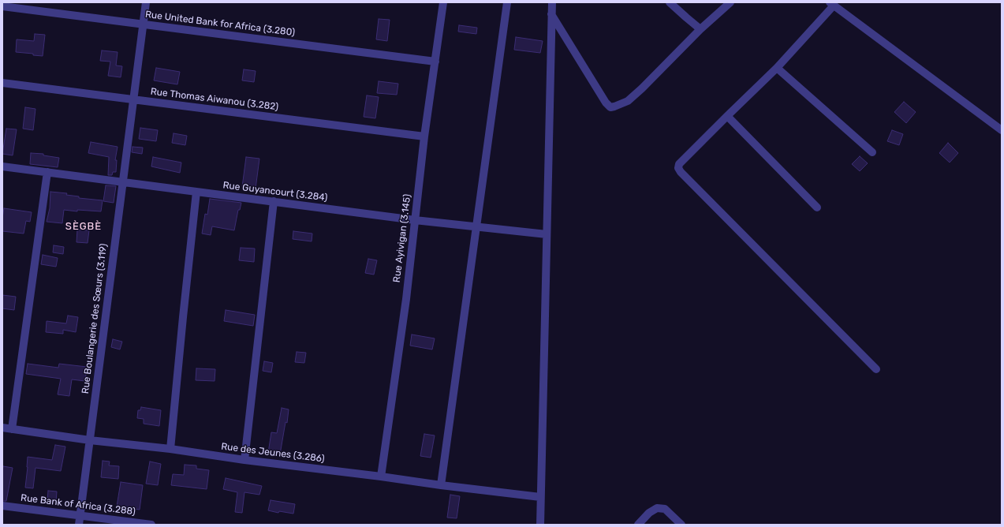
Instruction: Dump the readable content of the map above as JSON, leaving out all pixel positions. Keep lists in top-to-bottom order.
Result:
{
  "streets": {
    "street": [
      "Rue United Bank for Africa (3.280)",
      "Rue Thomas Aiwanou (3.282)",
      "Rue Guyancourt (3.284)",
      "Rue Ayivigan (3.145)",
      "Rue Boulangerie des Sœurs (3.119)",
      "Rue des Jeunes (3.286)",
      "Rue Bank of Africa (3.288)"
    ]
  },
  "crossings": [
    ["Rue United Bank for Africa (3.280)", "Rue Ayivigan (3.145)"],
    ["Rue United Bank for Africa (3.280)", "Rue Boulangerie des Sœurs (3.119)"],
    ["Rue Thomas Aiwanou (3.282)", "Rue Ayivigan (3.145)"],
    ["Rue Thomas Aiwanou (3.282)", "Rue Boulangerie des Sœurs (3.119)"],
    ["Rue Guyancourt (3.284)", "Rue Ayivigan (3.145)"],
    ["Rue Guyancourt (3.284)", "Rue Boulangerie des Sœurs (3.119)"],
    ["Rue Ayivigan (3.145)", "Rue des Jeunes (3.286)"],
    ["Rue Boulangerie des Sœurs (3.119)", "Rue des Jeunes (3.286)"],
    ["Rue Boulangerie des Sœurs (3.119)", "Rue Bank of Africa (3.288)"]
  ],
  "districts": ["SÈGBÈ"]
}
